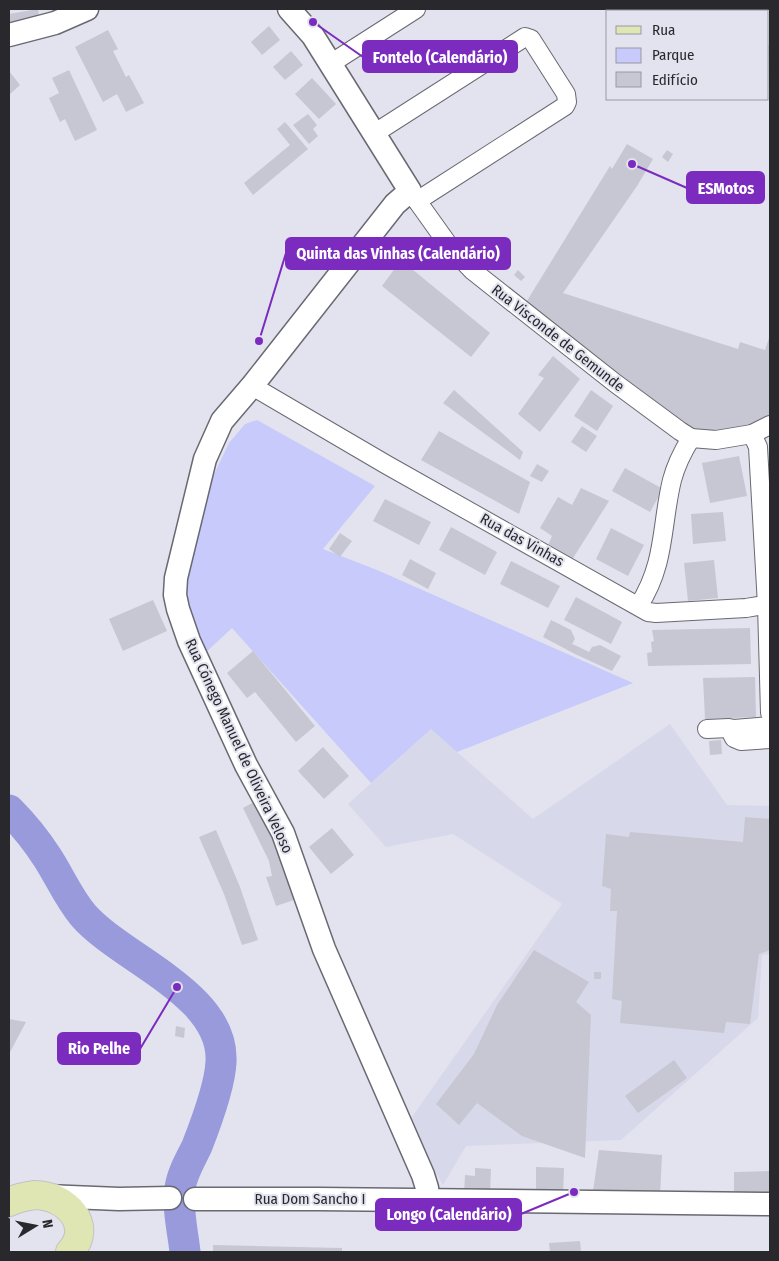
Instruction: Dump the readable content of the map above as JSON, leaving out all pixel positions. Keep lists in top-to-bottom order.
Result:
{
  "streets": {
    "street": [
      "Rua Visconde de Gemunde",
      "Rua das Vinhas",
      "Rua Cónego Manuel de Oliveira Veloso",
      "Rua Dom Sancho I"
    ]
  },
  "crossings": [
    ["Rua Visconde de Gemunde", "Rua Cónego Manuel de Oliveira Veloso"],
    ["Rua das Vinhas", "Rua Cónego Manuel de Oliveira Veloso"],
    ["Rua Cónego Manuel de Oliveira Veloso", "Rua Dom Sancho I"]
  ],
  "places": [
    "Fontelo (Calendário)",
    "ESMotos",
    "Quinta das Vinhas (Calendário)",
    "Rio Pelhe",
    "Longo (Calendário)"
  ],
  "legend": ["Rua", "Parque", "Edifício"],
  "north": "right"
}
